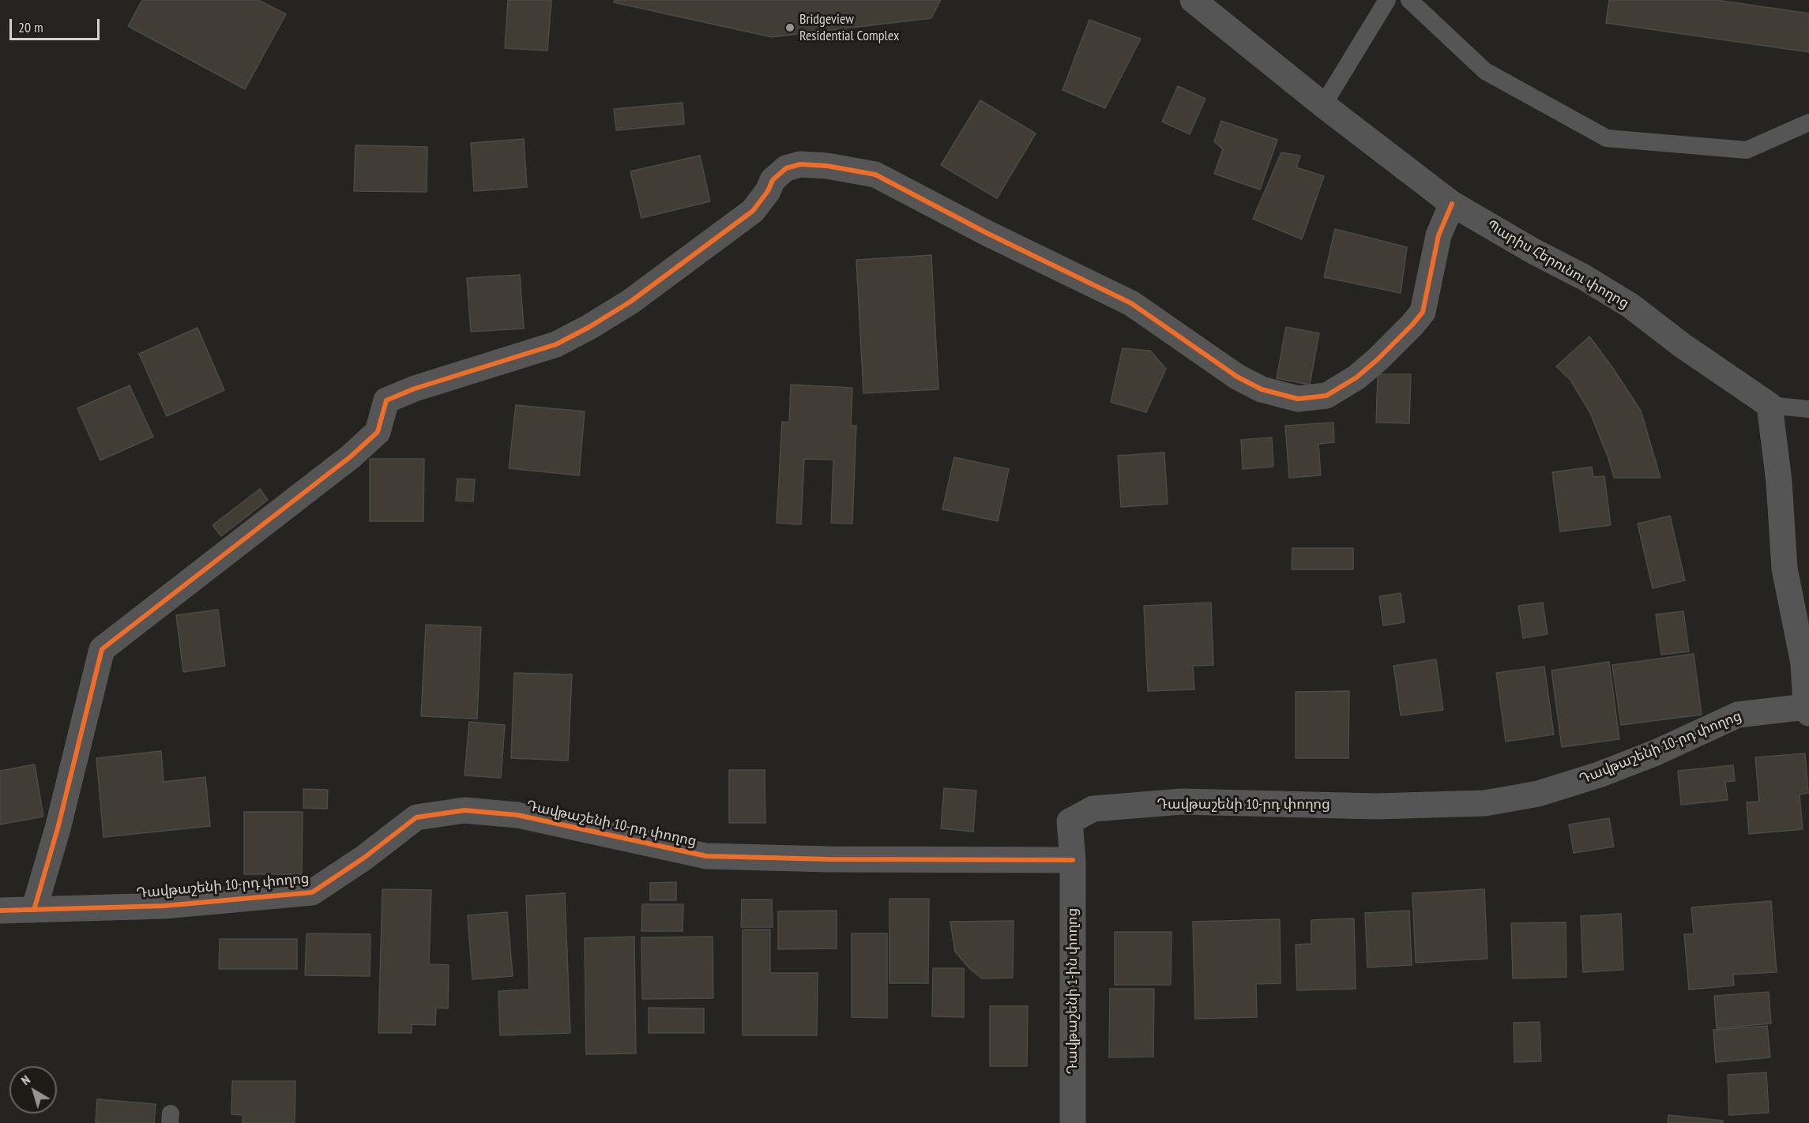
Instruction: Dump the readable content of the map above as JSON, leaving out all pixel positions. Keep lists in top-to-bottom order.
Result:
{
  "streets": {
    "street": ["Պարիս Հերունու փողոց", "Դավթաշենի 10-րդ փողոց", "Դավթաշենի 1-ին փողոց"]
  },
  "crossings": [
    ["Դավթաշենի 10-րդ փողոց", "Դավթաշենի 1-ին փողոց"]
  ],
  "places": ["Bridgeview Residential Complex"],
  "scale_bar": "20 m",
  "north": "top left"
}
